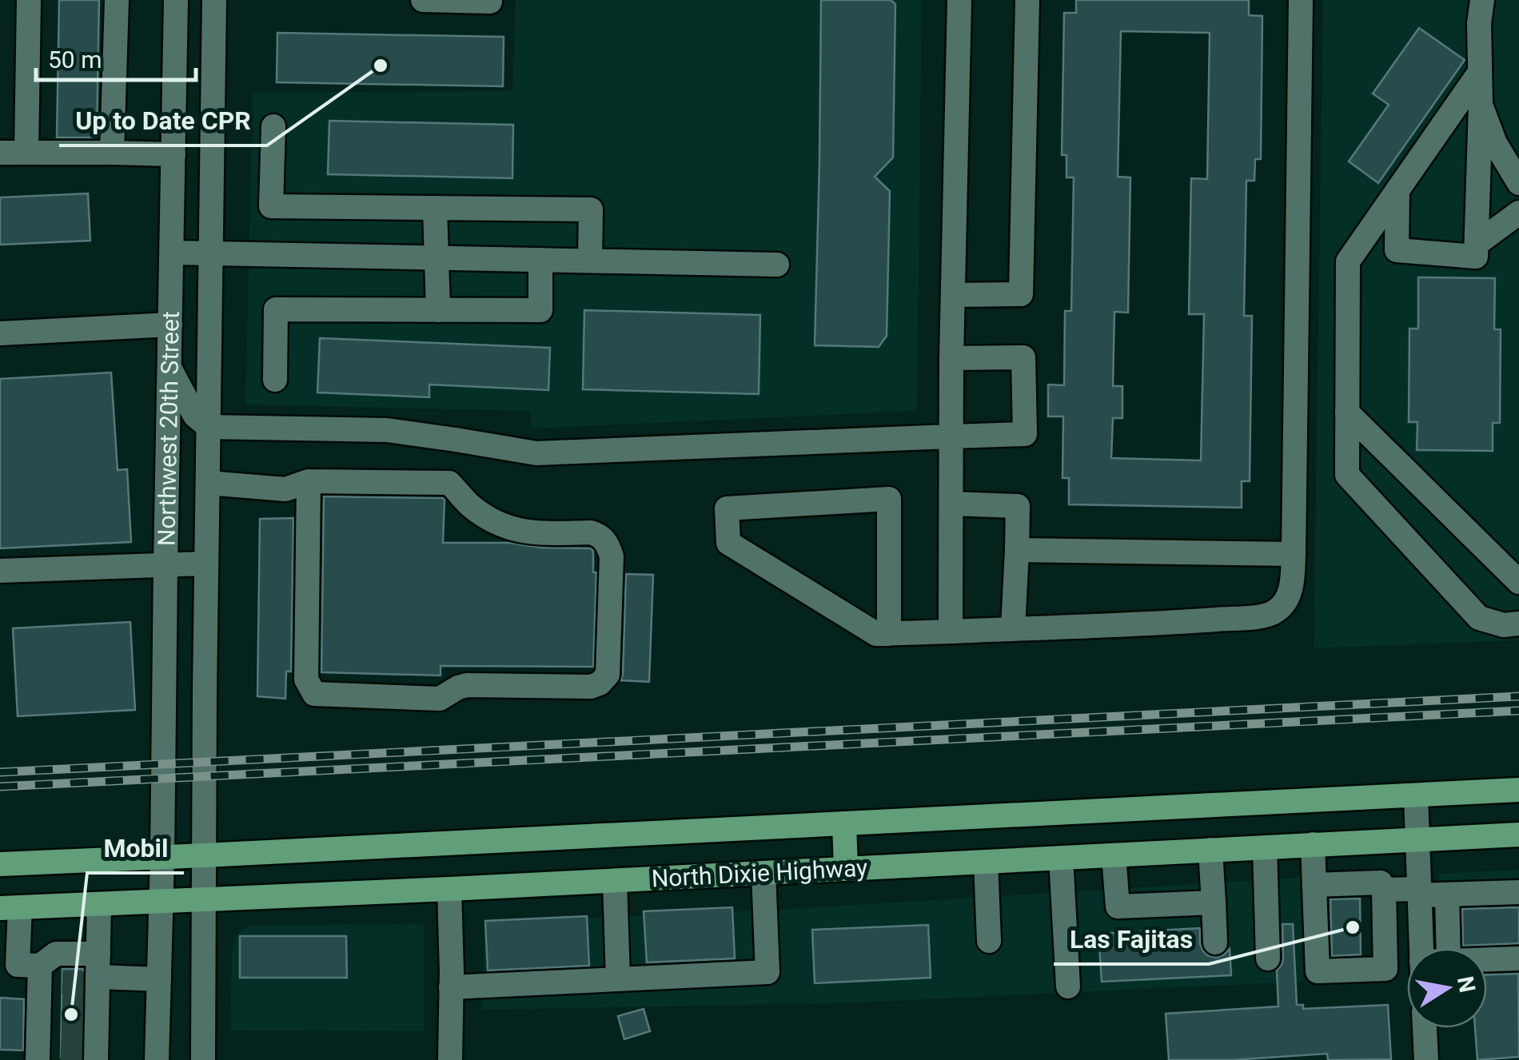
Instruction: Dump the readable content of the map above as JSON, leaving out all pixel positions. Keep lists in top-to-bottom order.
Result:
{
  "streets": {
    "main road": ["North Dixie Highway"],
    "street": ["Northwest 20th Street"]
  },
  "crossings": [
    ["Northwest 20th Street", "North Dixie Highway"]
  ],
  "places": ["Up to Date CPR", "Las Fajitas", "Mobil"],
  "scale_bar": "50 m",
  "north": "right"
}
